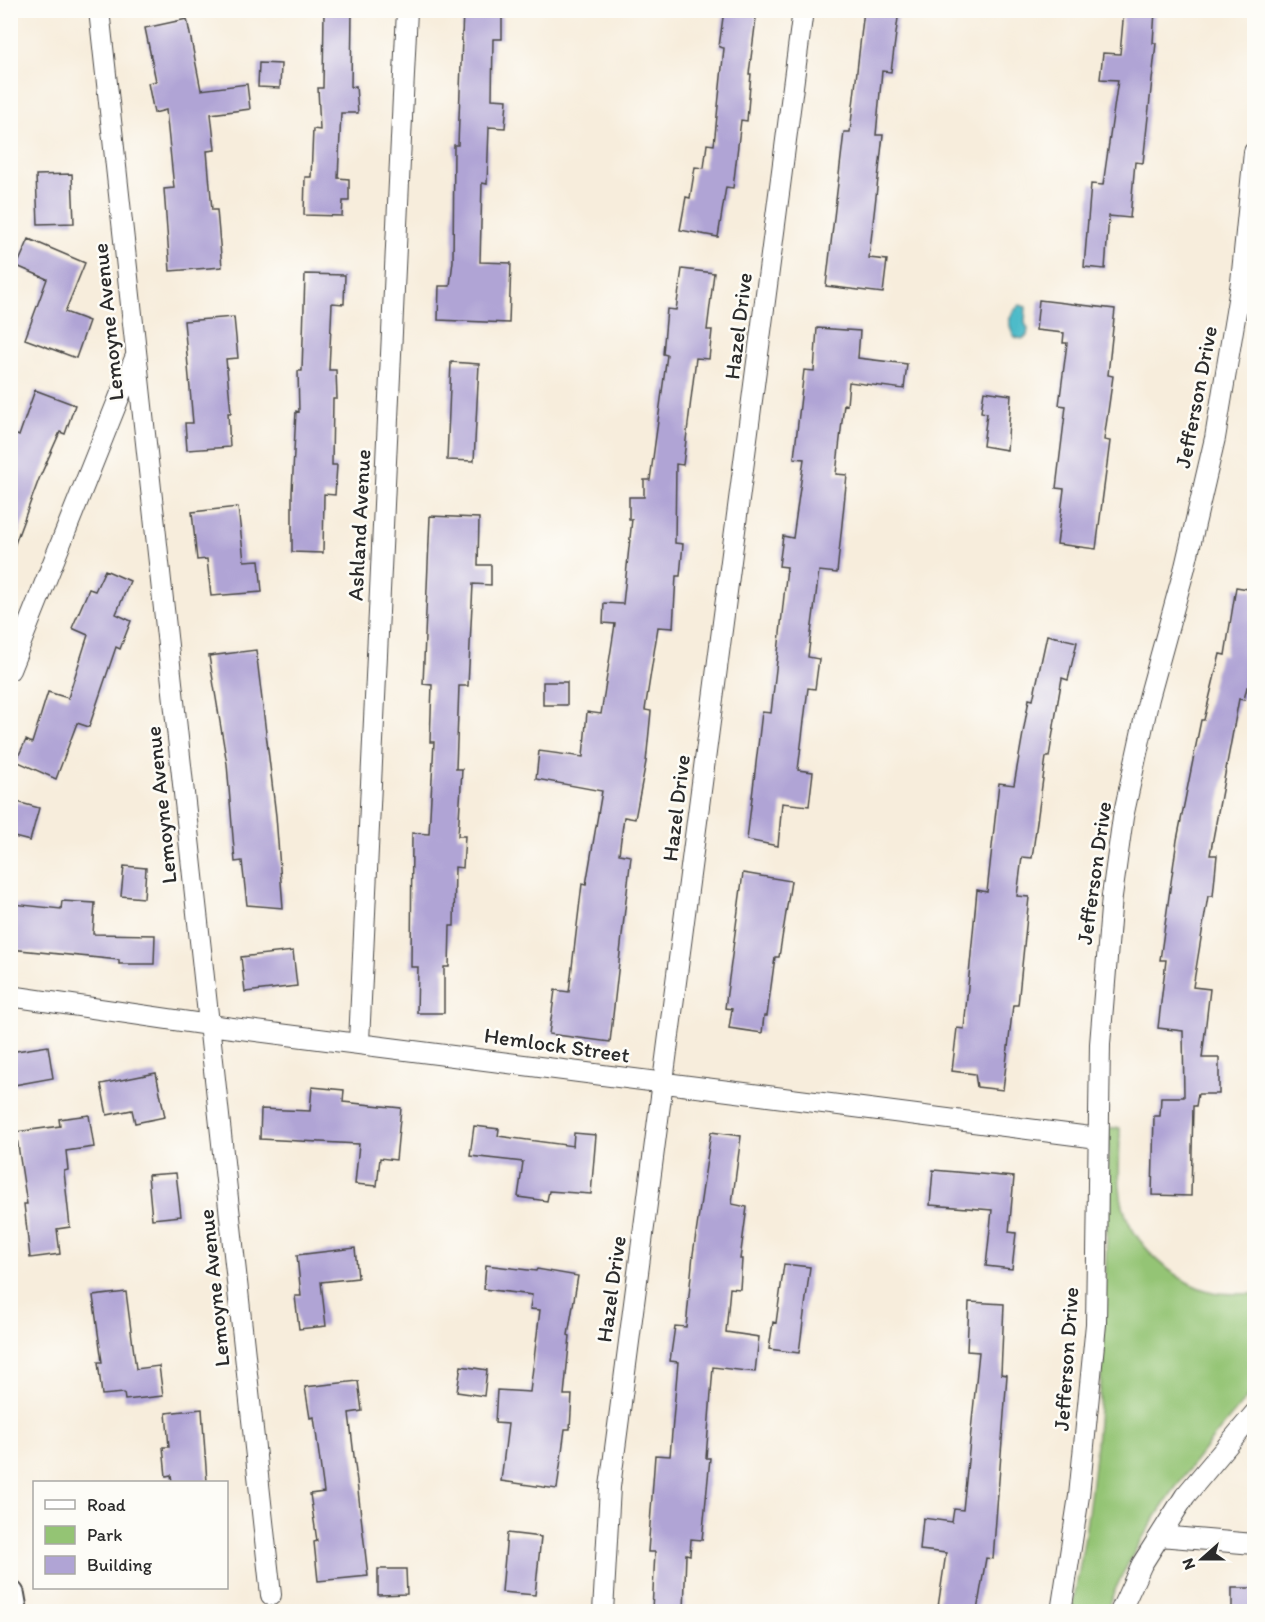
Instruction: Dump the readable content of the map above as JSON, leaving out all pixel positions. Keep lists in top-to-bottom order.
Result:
{
  "streets": {
    "street": [
      "Lemoyne Avenue",
      "Hazel Drive",
      "Jefferson Drive",
      "Ashland Avenue",
      "Hemlock Street"
    ]
  },
  "crossings": [
    ["Lemoyne Avenue", "Hemlock Street"],
    ["Hazel Drive", "Hemlock Street"],
    ["Jefferson Drive", "Hemlock Street"],
    ["Ashland Avenue", "Hemlock Street"]
  ],
  "legend": ["Road", "Park", "Building"],
  "north": "left"
}
